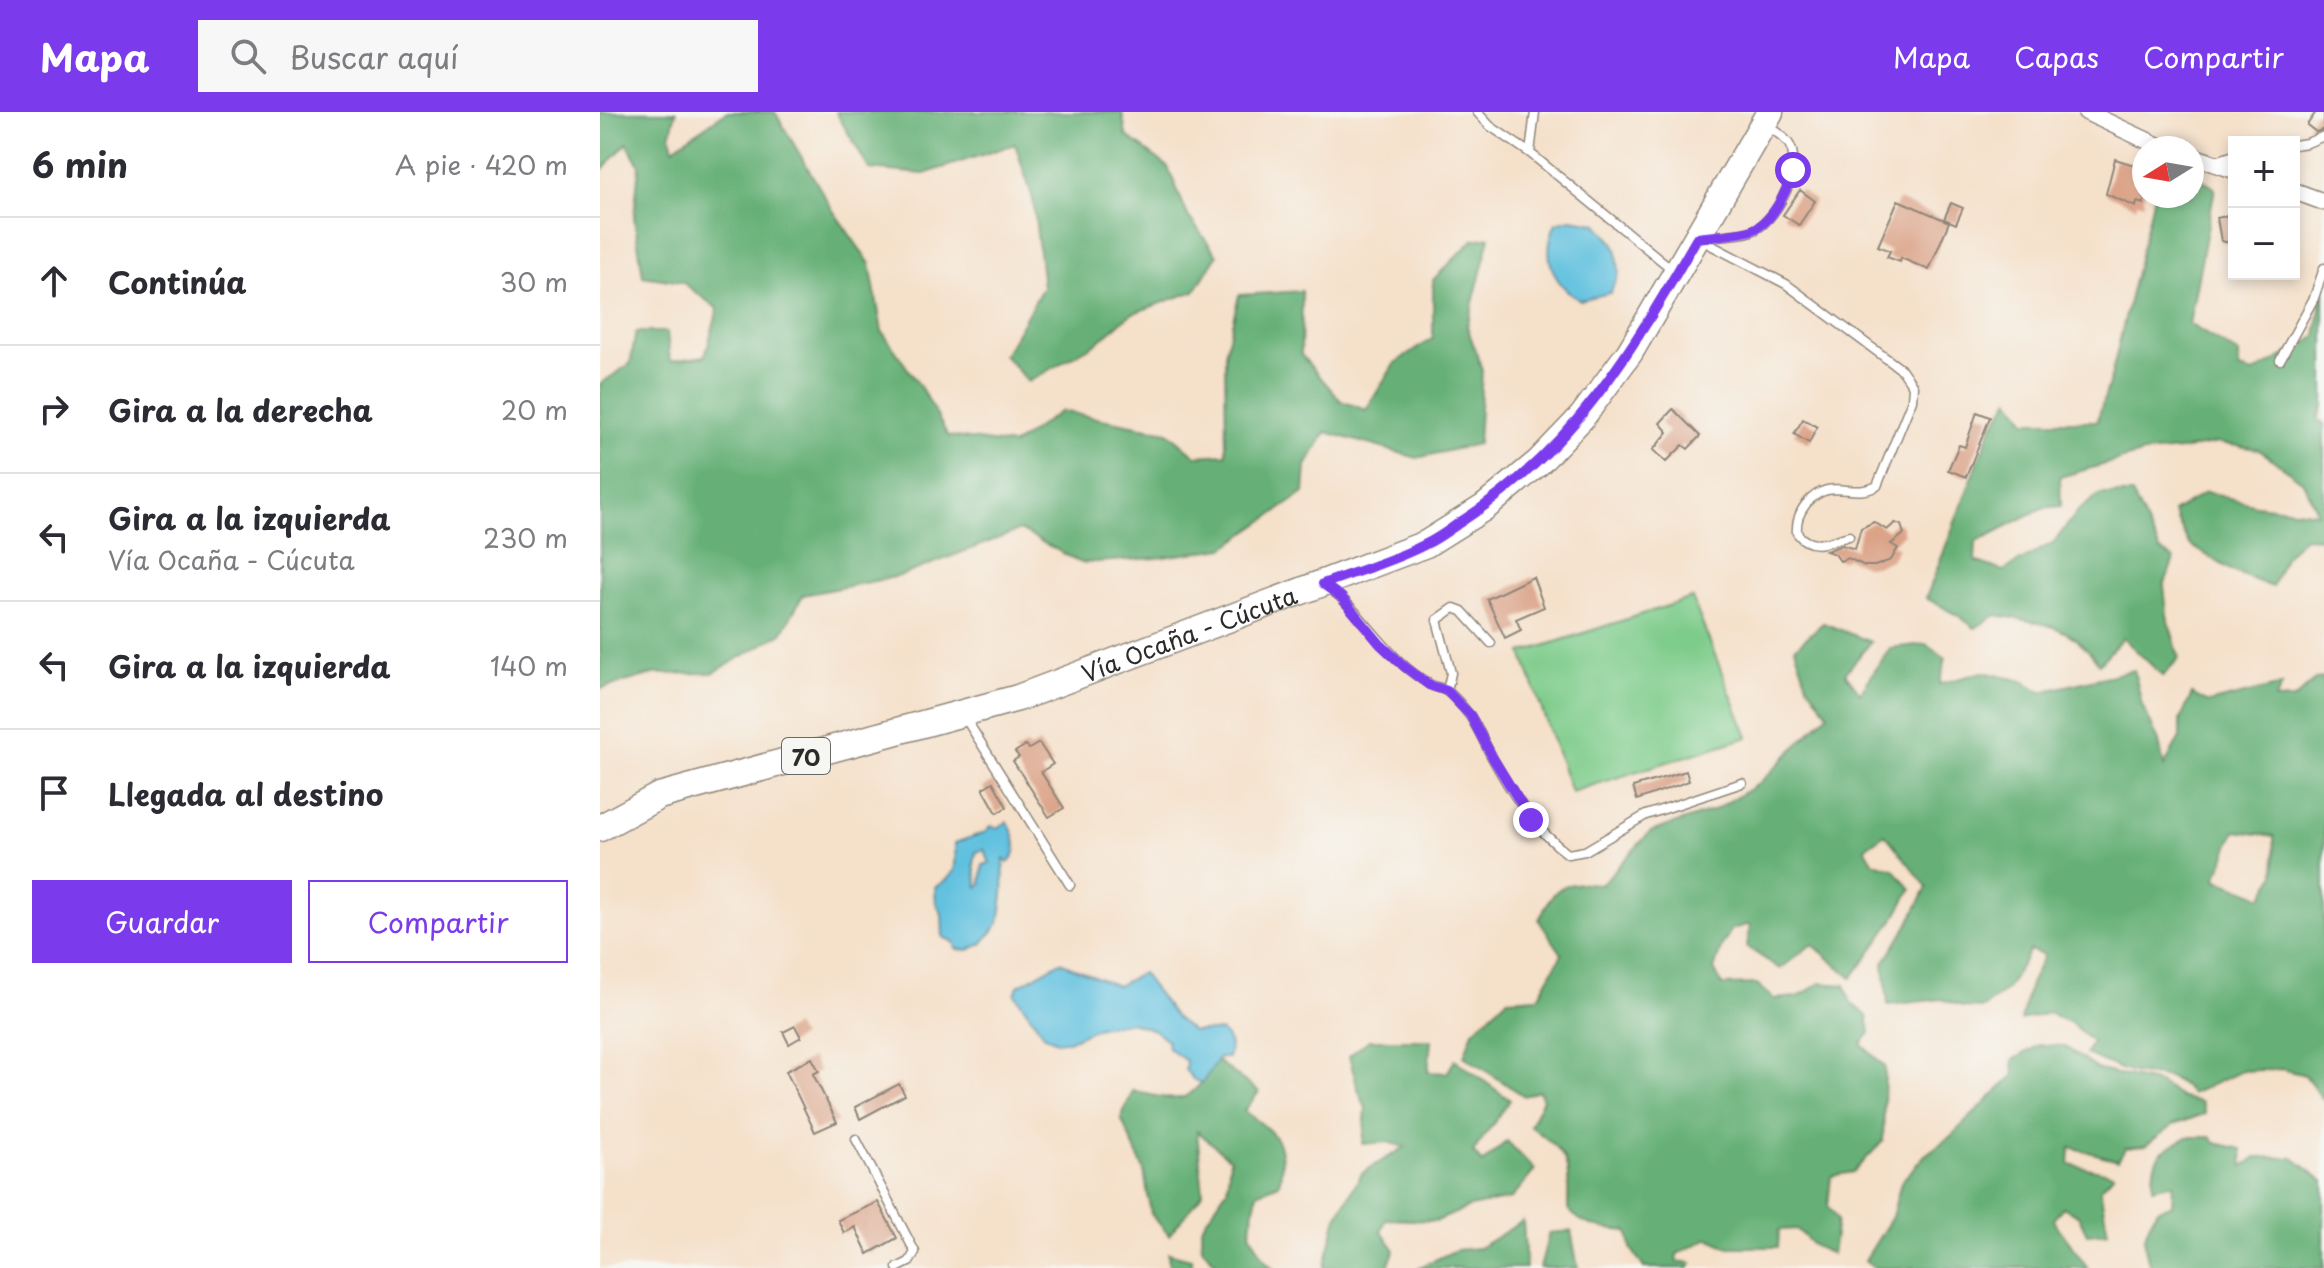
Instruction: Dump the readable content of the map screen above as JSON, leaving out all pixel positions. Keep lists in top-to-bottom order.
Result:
{
  "streets": {
    "main road": ["Vía Ocaña - Cúcuta", "70"]
  },
  "north": "left",
  "page": {
    "header": "Mapa",
    "search": "Buscar aquí",
    "nav": ["Mapa", "Capas", "Compartir"],
    "heading": ["6 min", "A pie · 420 m"],
    "map_buttons": ["+", "−"],
    "list": [
      ["Continúa", "30 m"],
      ["Gira a la derecha", "20 m"],
      ["Gira a la izquierda", "Vía Ocaña - Cúcuta", "230 m"],
      ["Gira a la izquierda", "140 m"],
      "Llegada al destino"
    ],
    "buttons": ["Guardar", "Compartir"]
  }
}
